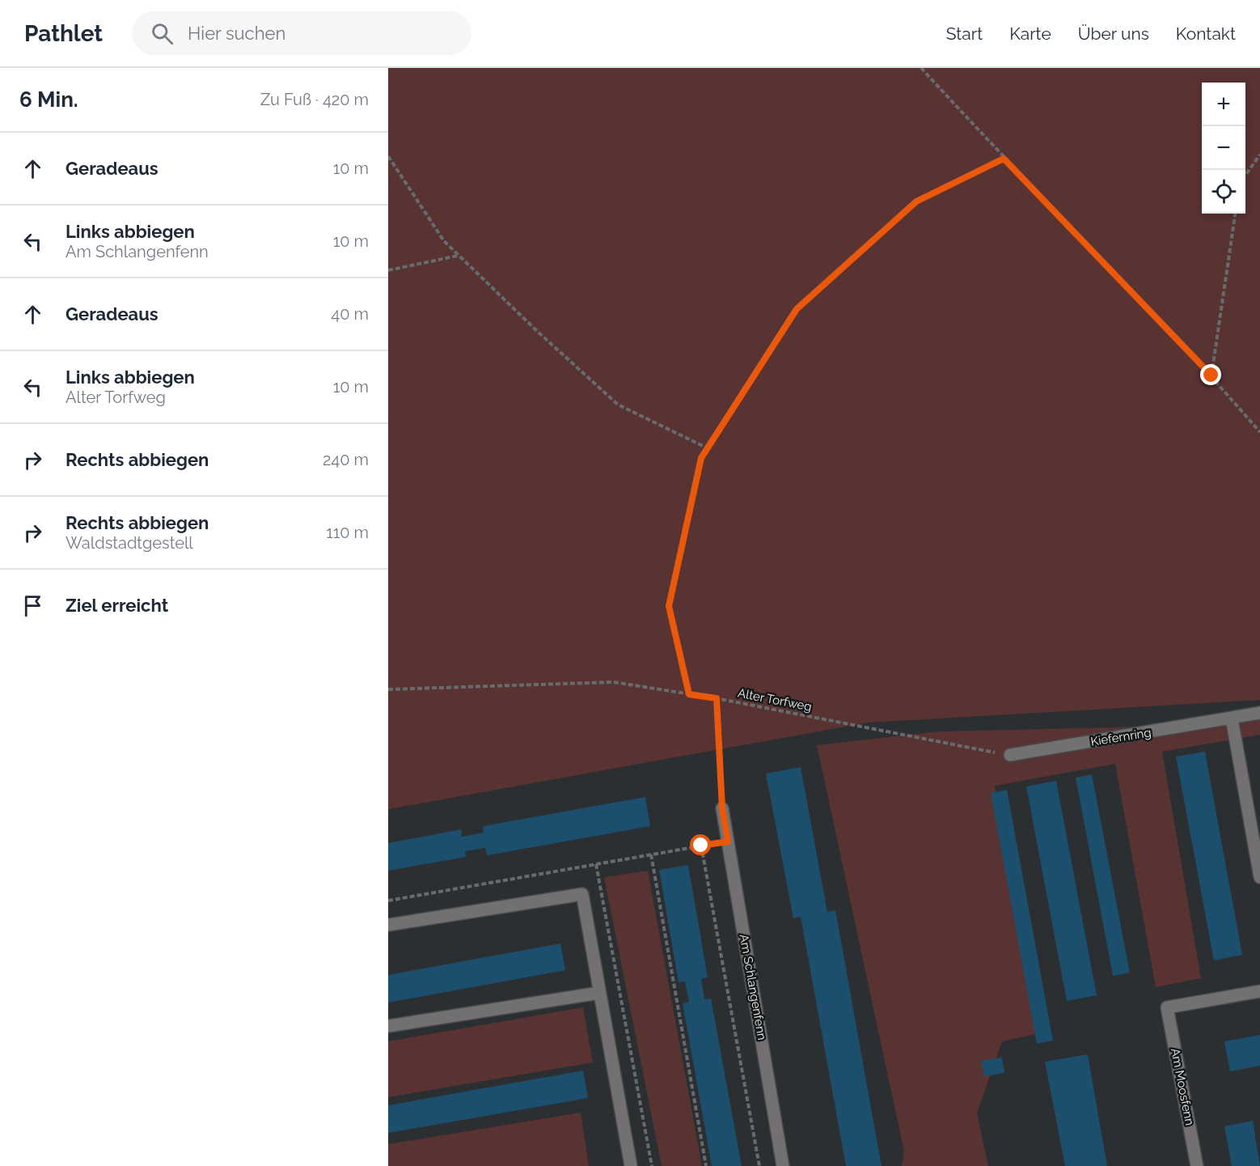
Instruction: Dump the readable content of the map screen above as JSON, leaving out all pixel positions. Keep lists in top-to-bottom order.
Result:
{
  "streets": {
    "street": ["Kiefernring", "Am Schlangenfenn", "Am Moosfenn"],
    "path": ["Alter Torfweg"]
  },
  "crossings": [
    ["Alter Torfweg", "Kiefernring"]
  ],
  "page": {
    "header": "Pathlet",
    "search": "Hier suchen",
    "nav": [
      "Start",
      "Karte",
      "Über uns",
      "Kontakt"
    ],
    "heading": ["6 Min.", "Zu Fuß · 420 m"],
    "map_buttons": ["+", "−"],
    "list": [
      ["Geradeaus", "10 m"],
      ["Links abbiegen", "Am Schlangenfenn", "10 m"],
      ["Geradeaus", "40 m"],
      ["Links abbiegen", "Alter Torfweg", "10 m"],
      ["Rechts abbiegen", "240 m"],
      ["Rechts abbiegen", "Waldstadtgestell", "110 m"],
      "Ziel erreicht"
    ]
  }
}
